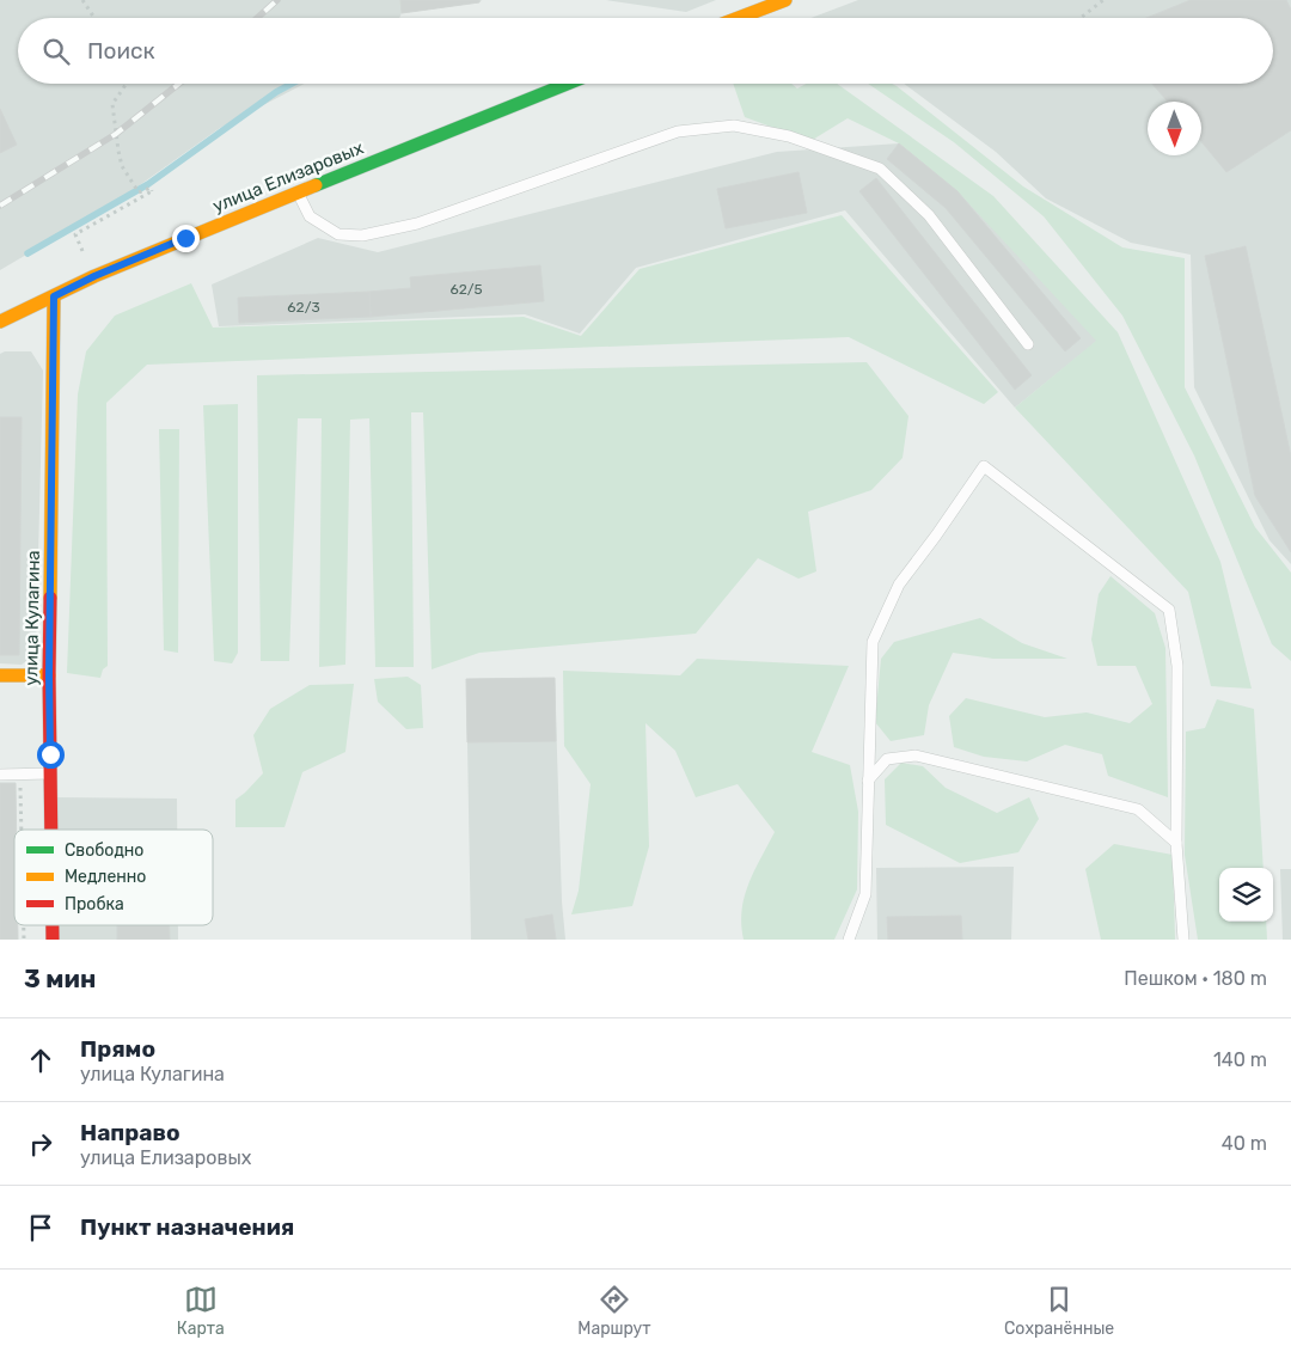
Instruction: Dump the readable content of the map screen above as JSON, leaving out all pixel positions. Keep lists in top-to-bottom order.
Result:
{
  "streets": {
    "main road": ["улица Елизаровых", "улица Кулагина"]
  },
  "crossings": [
    ["улица Елизаровых", "улица Кулагина"]
  ],
  "house_numbers": ["62/5", "62/3"],
  "legend": ["Свободно", "Медленно", "Пробка"],
  "north": "bottom",
  "page": {
    "search": "Поиск",
    "heading": ["3 мин", "Пешком · 180 m"],
    "list": [
      ["Прямо", "улица Кулагина", "140 m"],
      ["Направо", "улица Елизаровых", "40 m"],
      "Пункт назначения"
    ],
    "nav": ["Карта", "Маршрут", "Сохранённые"]
  }
}
